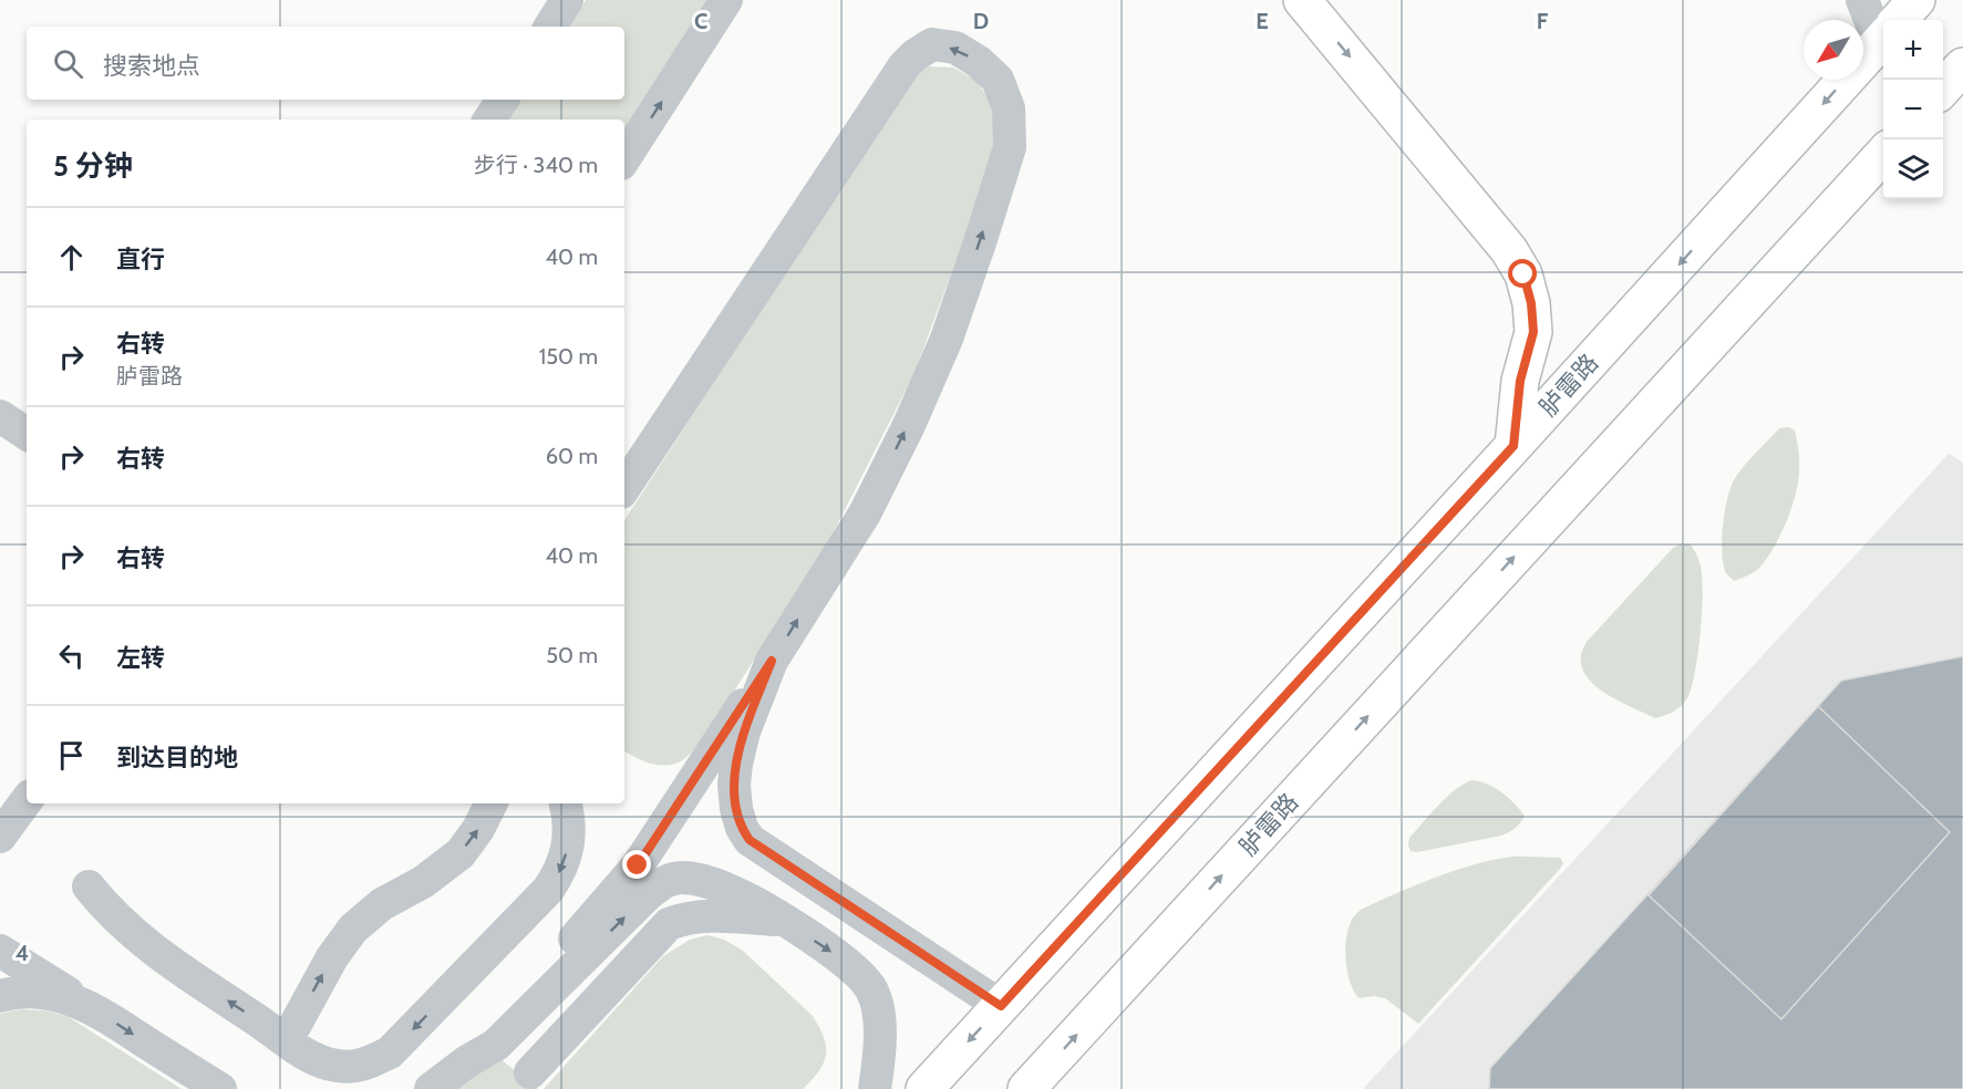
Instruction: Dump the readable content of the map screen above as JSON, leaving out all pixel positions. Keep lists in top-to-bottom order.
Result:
{
  "streets": {
    "main road": ["胪雷路"]
  },
  "north": "bottom left",
  "page": {
    "map_buttons": ["+", "−"],
    "search": "搜索地点",
    "heading": ["5 分钟", "步行 · 340 m"],
    "list": [
      ["直行", "40 m"],
      ["右转", "胪雷路", "150 m"],
      ["右转", "60 m"],
      ["右转", "40 m"],
      ["左转", "50 m"],
      "到达目的地"
    ]
  },
  "grid": {
    "columns": [
      "C",
      "D",
      "E",
      "F"
    ],
    "rows": ["4"]
  }
}
